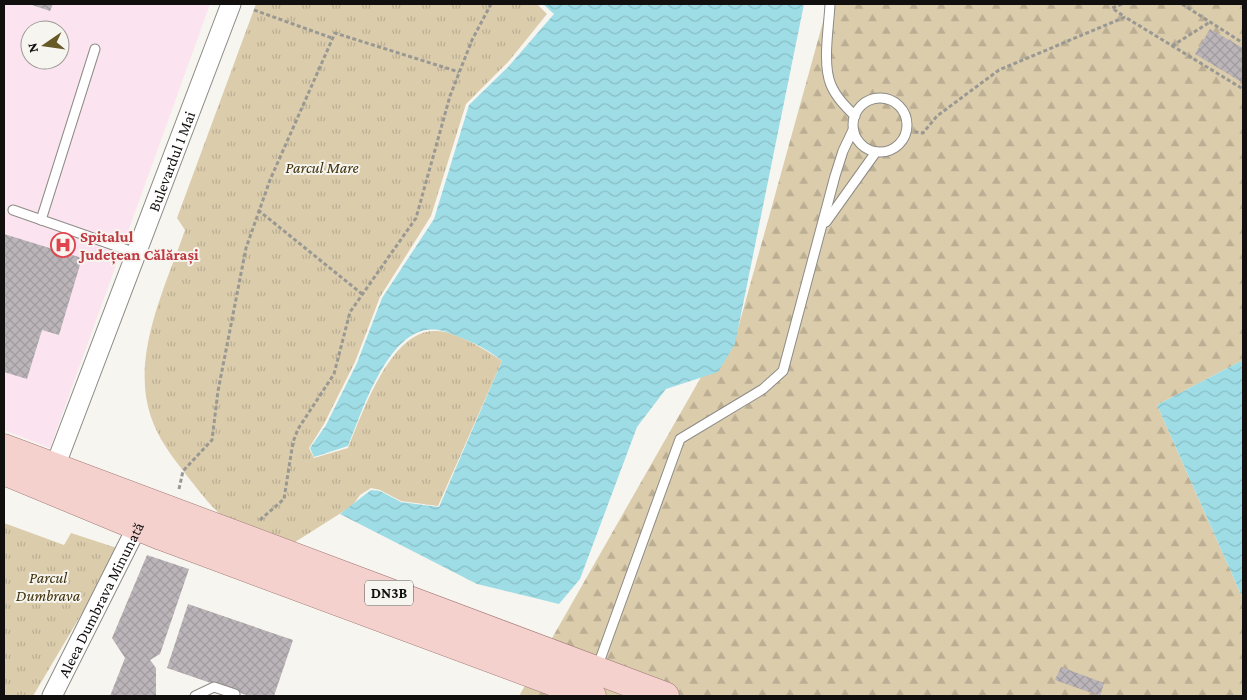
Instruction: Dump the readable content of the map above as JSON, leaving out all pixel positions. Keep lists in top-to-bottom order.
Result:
{
  "streets": {
    "main road": ["DN3B"],
    "street": ["Bulevardul 1 Mai", "Aleea Dumbrava Minunată"]
  },
  "crossings": [
    ["Bulevardul 1 Mai", "DN3B"],
    ["DN3B", "Aleea Dumbrava Minunată"]
  ],
  "parks": ["Parcul Mare", "Parcul Dumbrava"],
  "places": {
    "hospital": ["Spitalul Județean Călărași"]
  },
  "north": "left"
}
